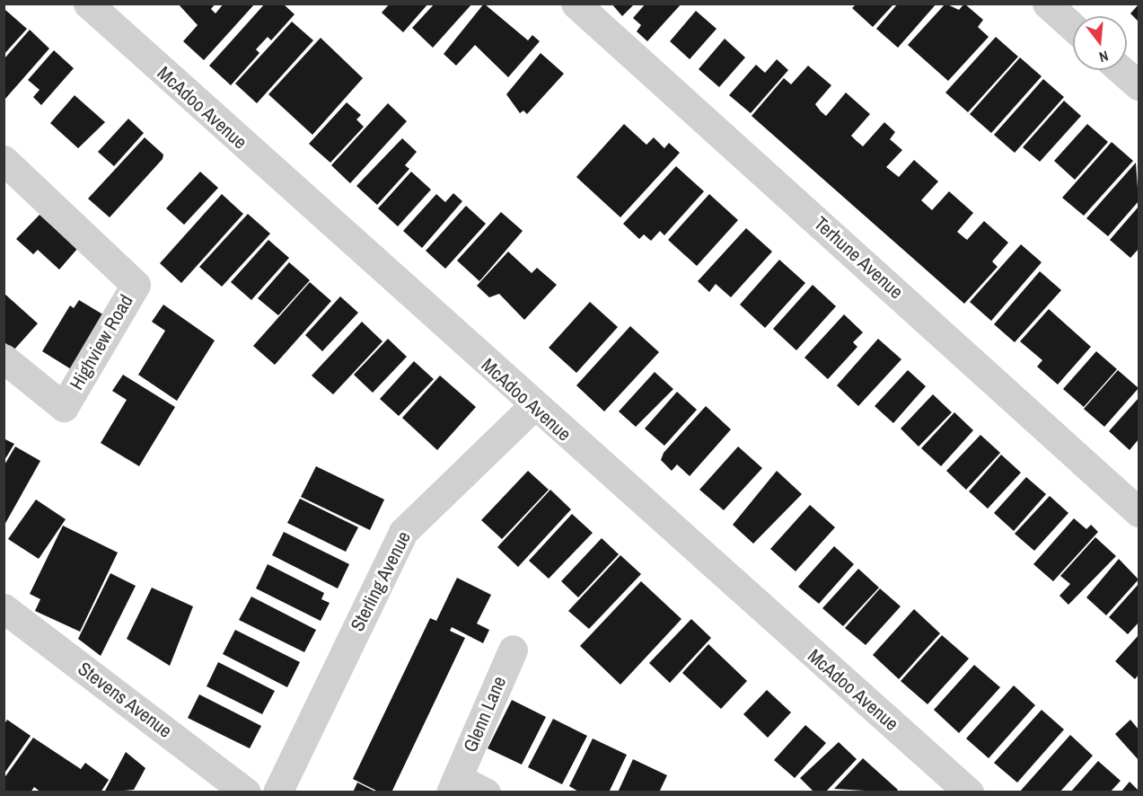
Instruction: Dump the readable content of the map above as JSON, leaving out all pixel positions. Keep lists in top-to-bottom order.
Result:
{
  "streets": {
    "street": [
      "McAdoo Avenue",
      "Terhune Avenue",
      "Highview Road",
      "Sterling Avenue",
      "Stevens Avenue",
      "Glenn Lane"
    ]
  },
  "crossings": [
    ["McAdoo Avenue", "Sterling Avenue"]
  ],
  "north": "bottom"
}
